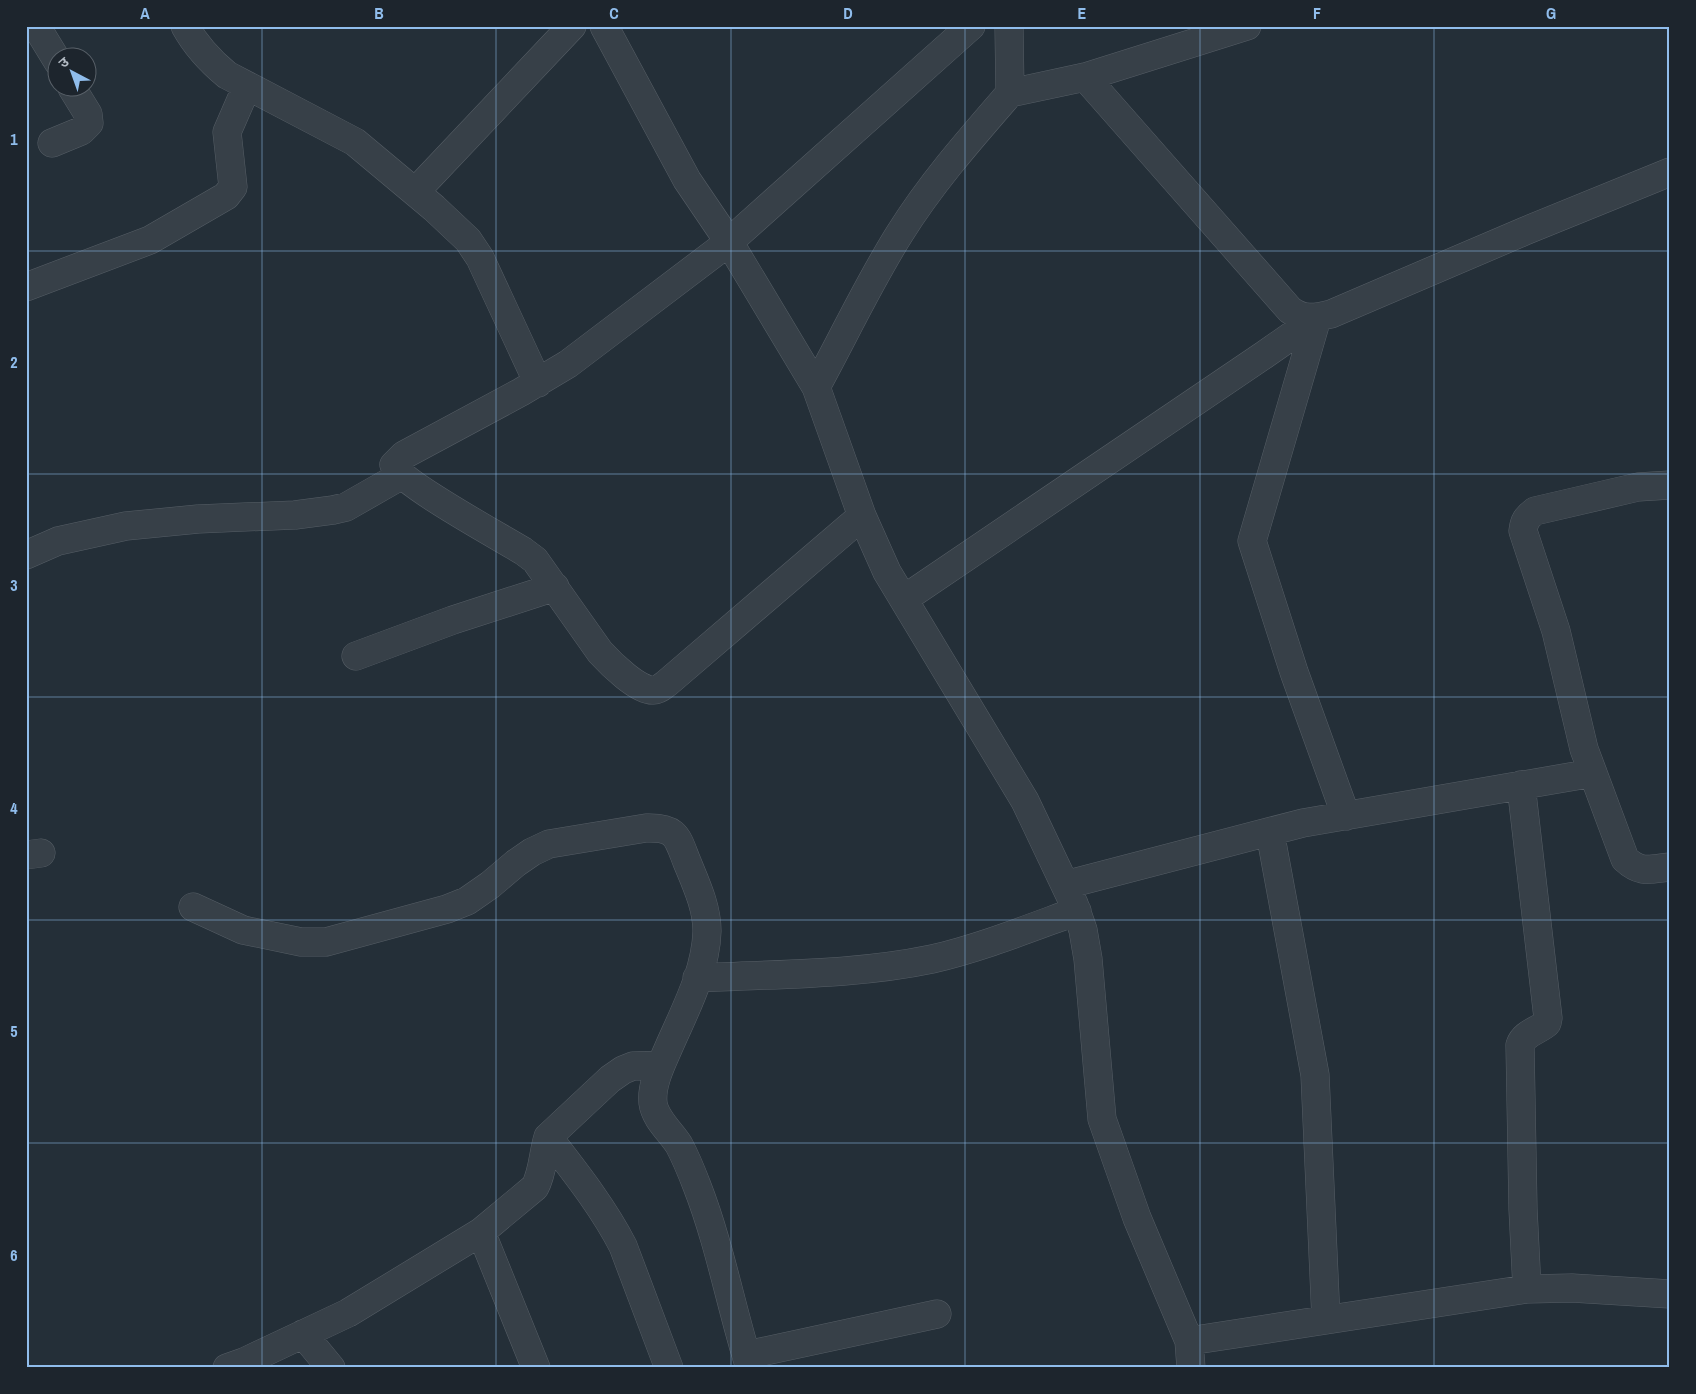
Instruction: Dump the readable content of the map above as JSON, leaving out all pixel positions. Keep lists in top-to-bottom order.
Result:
{
  "north": "top left",
  "grid": {
    "columns": [
      "A",
      "B",
      "C",
      "D",
      "E",
      "F",
      "G"
    ],
    "rows": [
      "1",
      "2",
      "3",
      "4",
      "5",
      "6"
    ]
  }
}
